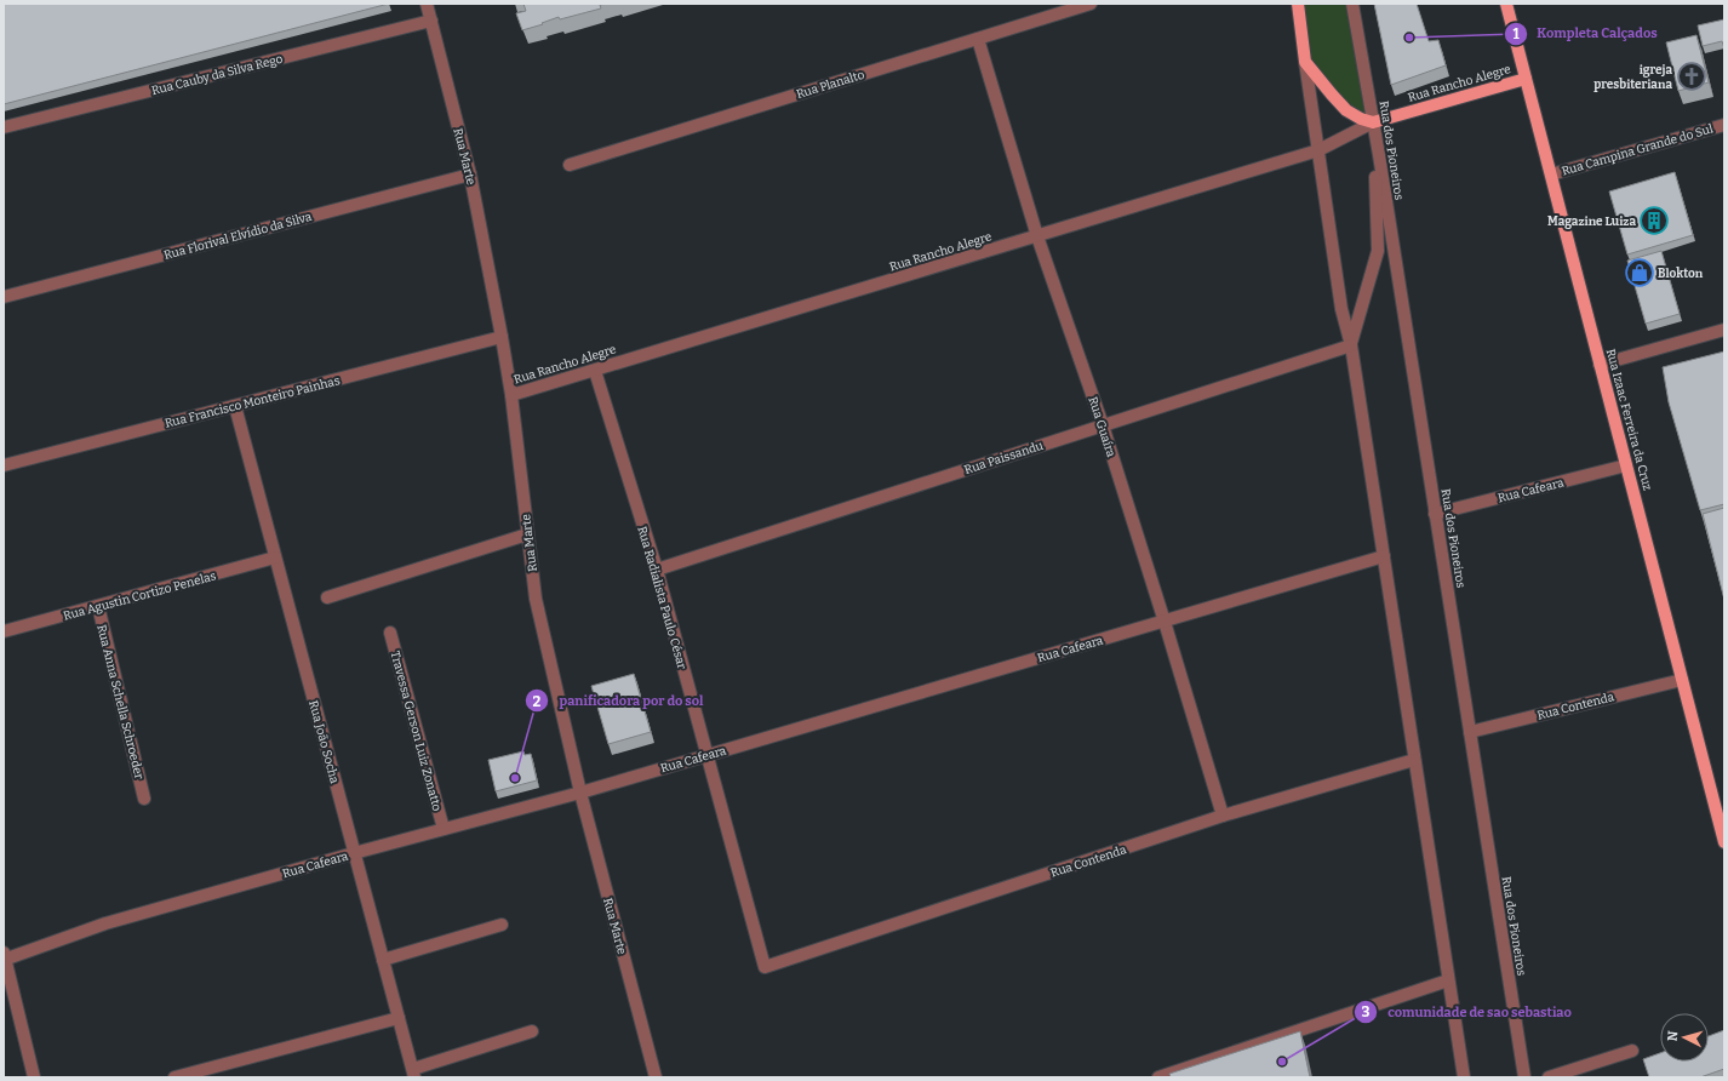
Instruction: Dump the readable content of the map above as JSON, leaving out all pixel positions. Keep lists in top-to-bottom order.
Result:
{
  "streets": {
    "main road": ["Rua Rancho Alegre", "Rua Izaac Ferreira da Cruz"],
    "street": [
      "Rua Cauby da Silva Rego",
      "Rua Planalto",
      "Rua Campina Grande do Sul",
      "Rua dos Pioneiros",
      "Rua Marte",
      "Rua Florival Elvídio da Silva",
      "Rua Francisco Monteiro Painhas",
      "Rua Guaíra",
      "Rua Paissandu",
      "Rua Cafeara",
      "Rua Agustin Cortizo Penelas",
      "Rua Radialista Paulo César",
      "Rua Anna Schella Schroeder",
      "Rua Contenda",
      "Travessa Gerson Luiz Zonatto",
      "Rua João Socha"
    ]
  },
  "crossings": [
    ["Rua Cauby da Silva Rego", "Rua Marte"],
    ["Rua Rancho Alegre", "Rua dos Pioneiros"],
    ["Rua Rancho Alegre", "Rua Marte"],
    ["Rua Rancho Alegre", "Rua Izaac Ferreira da Cruz"],
    ["Rua Rancho Alegre", "Rua Guaíra"],
    ["Rua Rancho Alegre", "Rua Radialista Paulo César"],
    ["Rua Planalto", "Rua Guaíra"],
    ["Rua Campina Grande do Sul", "Rua Izaac Ferreira da Cruz"],
    ["Rua dos Pioneiros", "Rua Cafeara"],
    ["Rua dos Pioneiros", "Rua Contenda"],
    ["Rua Marte", "Rua Florival Elvídio da Silva"],
    ["Rua Marte", "Rua Francisco Monteiro Painhas"],
    ["Rua Marte", "Rua Cafeara"],
    ["Rua Francisco Monteiro Painhas", "Rua João Socha"],
    ["Rua Izaac Ferreira da Cruz", "Rua Cafeara"],
    ["Rua Izaac Ferreira da Cruz", "Rua Contenda"],
    ["Rua Guaíra", "Rua Paissandu"],
    ["Rua Guaíra", "Rua Cafeara"],
    ["Rua Guaíra", "Rua Contenda"],
    ["Rua Paissandu", "Rua Radialista Paulo César"],
    ["Rua Cafeara", "Rua Radialista Paulo César"],
    ["Rua Cafeara", "Travessa Gerson Luiz Zonatto"],
    ["Rua Cafeara", "Rua João Socha"],
    ["Rua Agustin Cortizo Penelas", "Rua Anna Schella Schroeder"],
    ["Rua Agustin Cortizo Penelas", "Rua João Socha"],
    ["Rua Radialista Paulo César", "Rua Contenda"]
  ],
  "places": {
    "other": ["Kompleta Calçados", "panificadora por do sol", "comunidade de sao sebastiao"],
    "church": ["igreja presbiteriana"],
    "building": ["Magazine Luiza"],
    "shop": ["Blokton"]
  },
  "north": "left"
}
